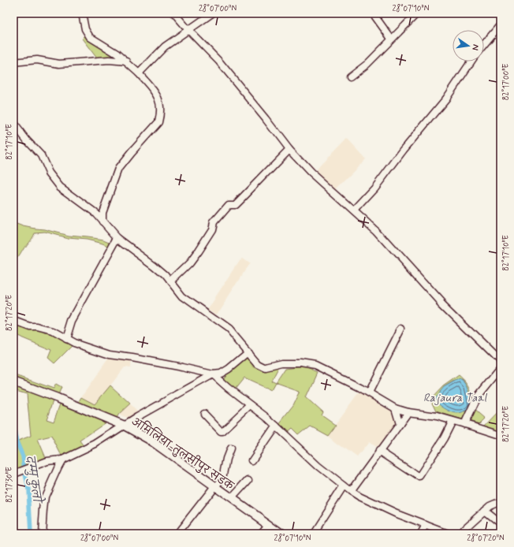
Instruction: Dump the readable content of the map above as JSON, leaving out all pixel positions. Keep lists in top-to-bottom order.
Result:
{
  "streets": {
    "main road": ["अमिलिया-तुलसीपुर सडक"]
  },
  "water": ["Rajaura Taal", "दम्मु कुलो"],
  "north": "right",
  "coordinates": [
    "28°07'00\"N",
    "28°07'10\"N",
    "82°17'00\"E",
    "82°17'10\"E",
    "82°17'20\"E",
    "82°17'30\"E",
    "28°07'20\"N"
  ]
}
